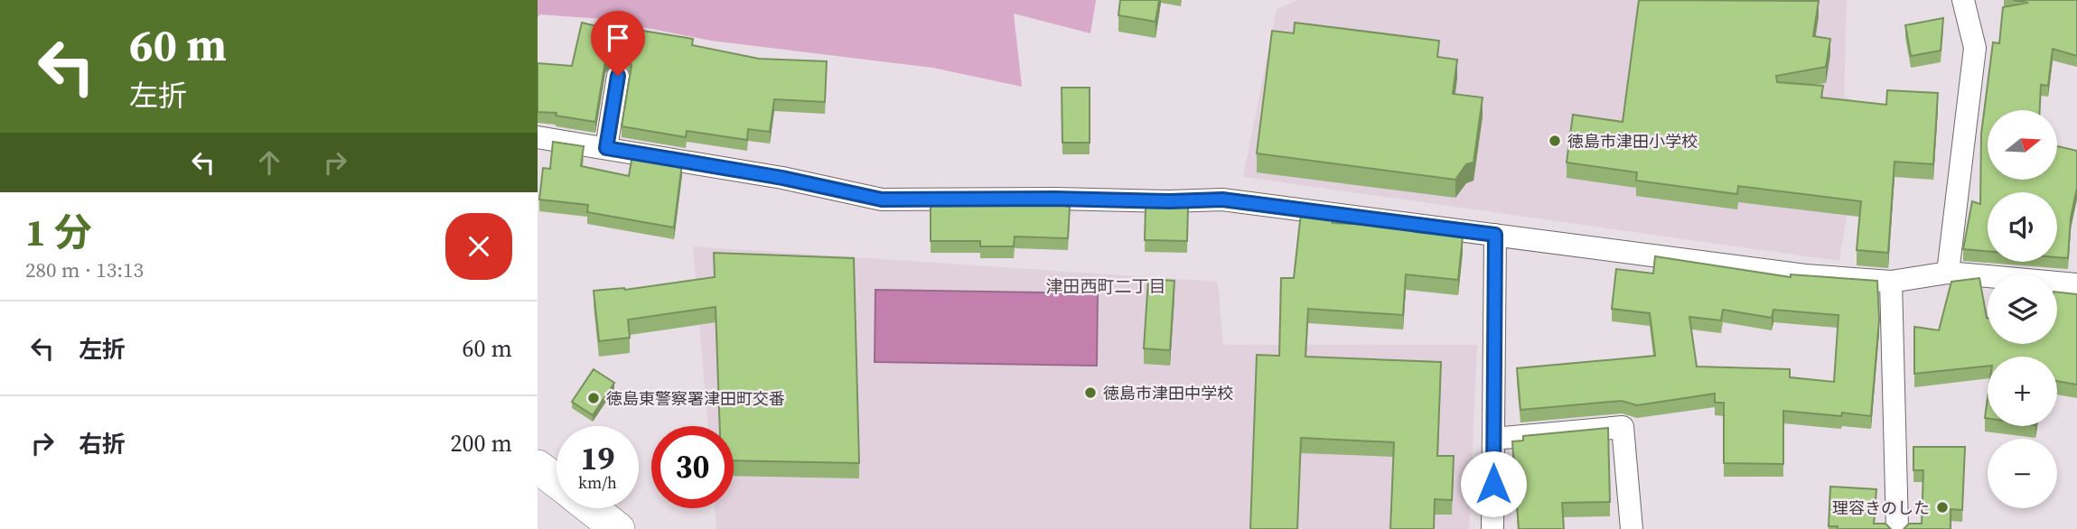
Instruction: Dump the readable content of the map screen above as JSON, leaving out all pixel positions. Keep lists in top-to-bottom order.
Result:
{
  "districts": ["津田西町二丁目"],
  "places": [
    "徳島市津田小学校",
    "徳島市津田中学校",
    "徳島東警察署津田町交番",
    "理容きのした"
  ],
  "north": "right",
  "page": {
    "turn": ["60 m", "左折"],
    "map_buttons": ["+", "−"],
    "heading": ["1 分", "280 m · 13:13"],
    "list": [
      {
        "name": "左折",
        "value": "60 m"
      },
      {
        "name": "右折",
        "value": "200 m"
      }
    ],
    "speed": "19 km/h",
    "limit": "30"
  }
}
